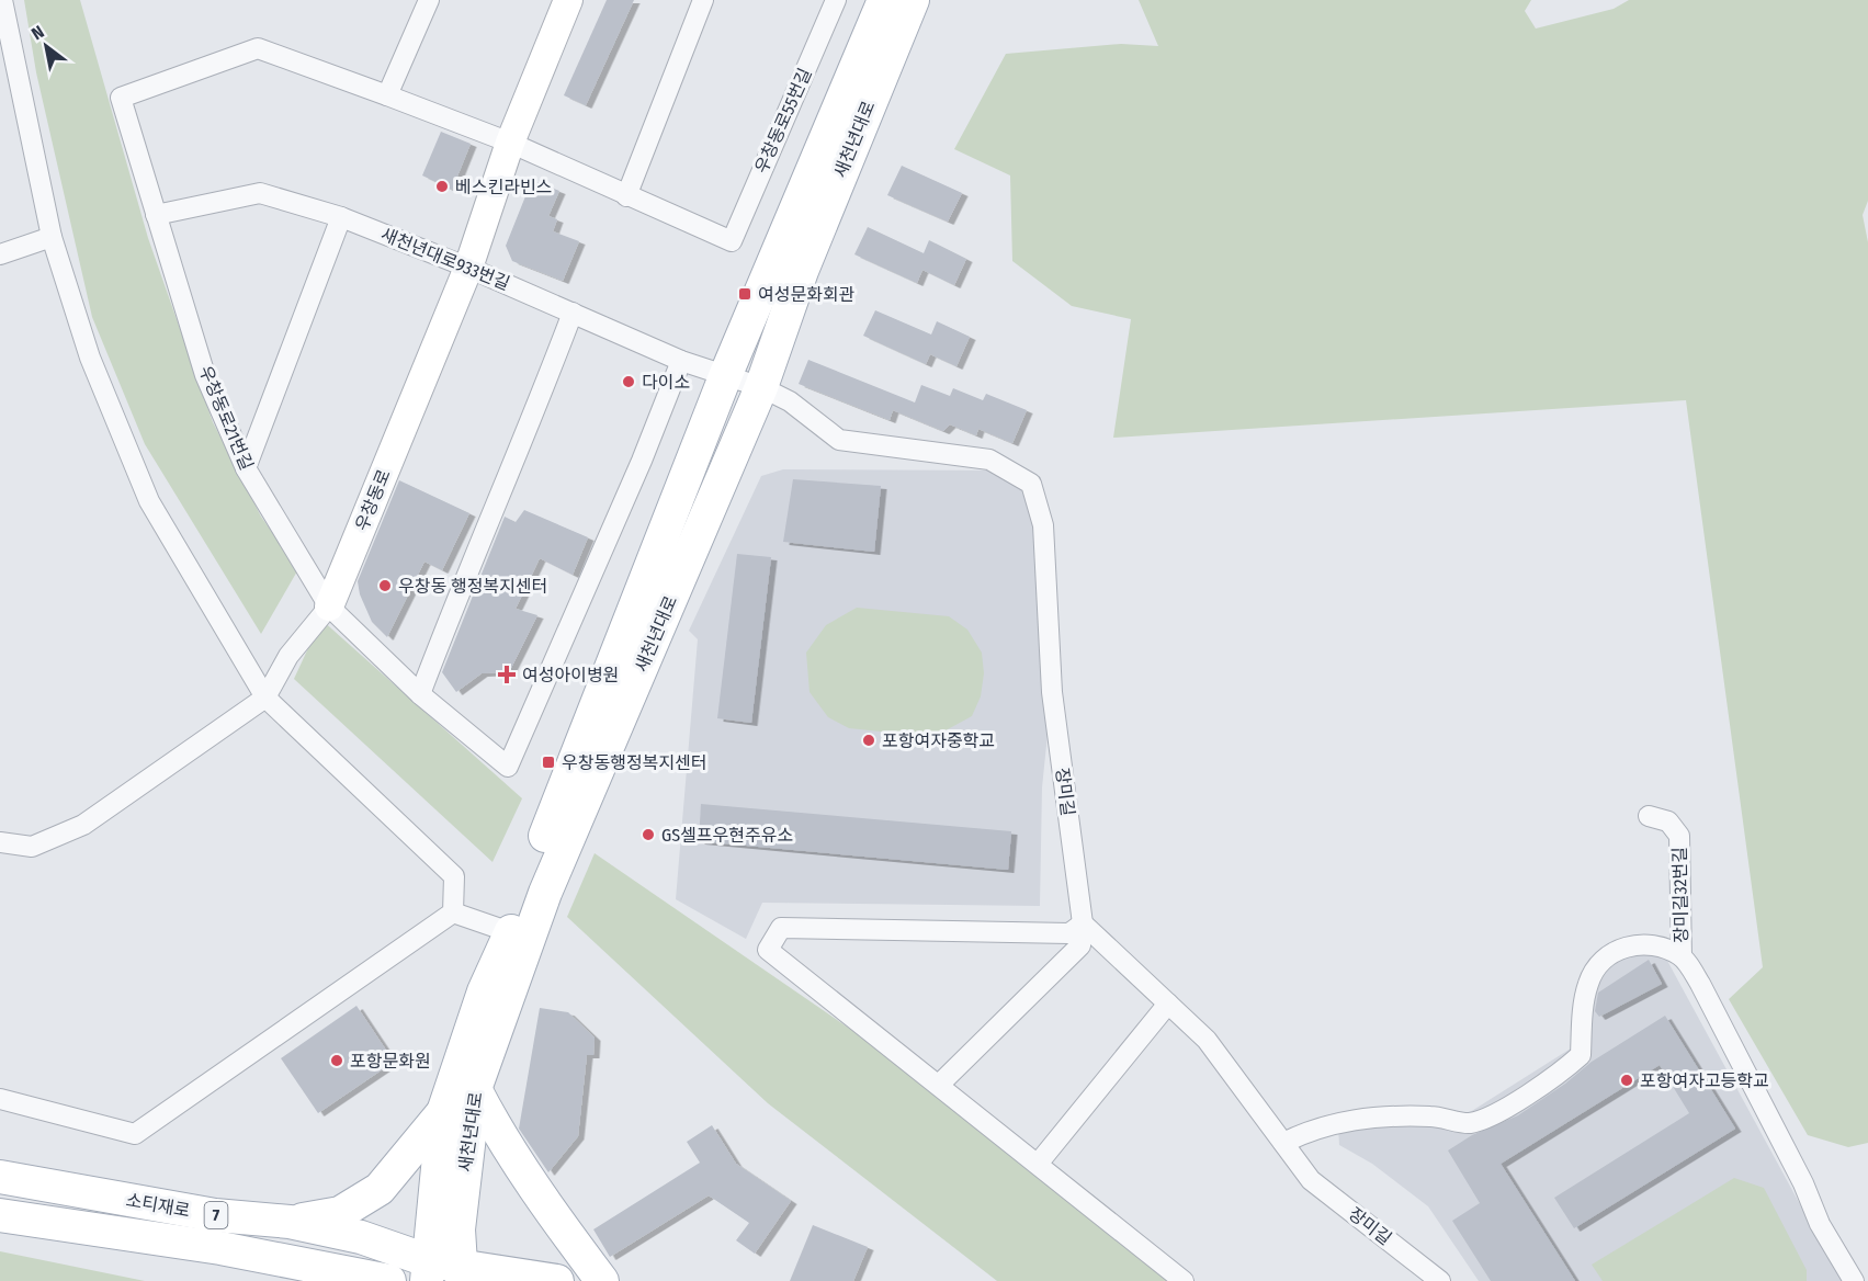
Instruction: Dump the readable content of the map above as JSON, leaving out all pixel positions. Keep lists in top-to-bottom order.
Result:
{
  "streets": {
    "main road": [
      "새천년대로",
      "우창동로",
      "소티재로",
      "7"
    ],
    "street": [
      "우창동로55번길",
      "새천년대로933번길",
      "우창동로21번길",
      "장미길",
      "장미길32번길"
    ]
  },
  "crossings": [
    ["새천년대로", "새천년대로933번길"],
    ["새천년대로", "장미길"],
    ["새천년대로", "소티재로"],
    ["새천년대로933번길", "우창동로21번길"],
    ["새천년대로933번길", "우창동로"],
    ["새천년대로933번길", "장미길"],
    ["우창동로21번길", "우창동로"],
    ["장미길", "장미길32번길"]
  ],
  "places": {
    "other": [
      "베스킨라빈스",
      "다이소",
      "우창동 행정복지센터",
      "포항여자중학교",
      "GS셀프우현주유소",
      "포항문화원",
      "포항여자고등학교"
    ],
    "transit": ["여성문화회관", "우창동행정복지센터"],
    "health": ["여성아이병원"]
  },
  "north": "top left"
}
